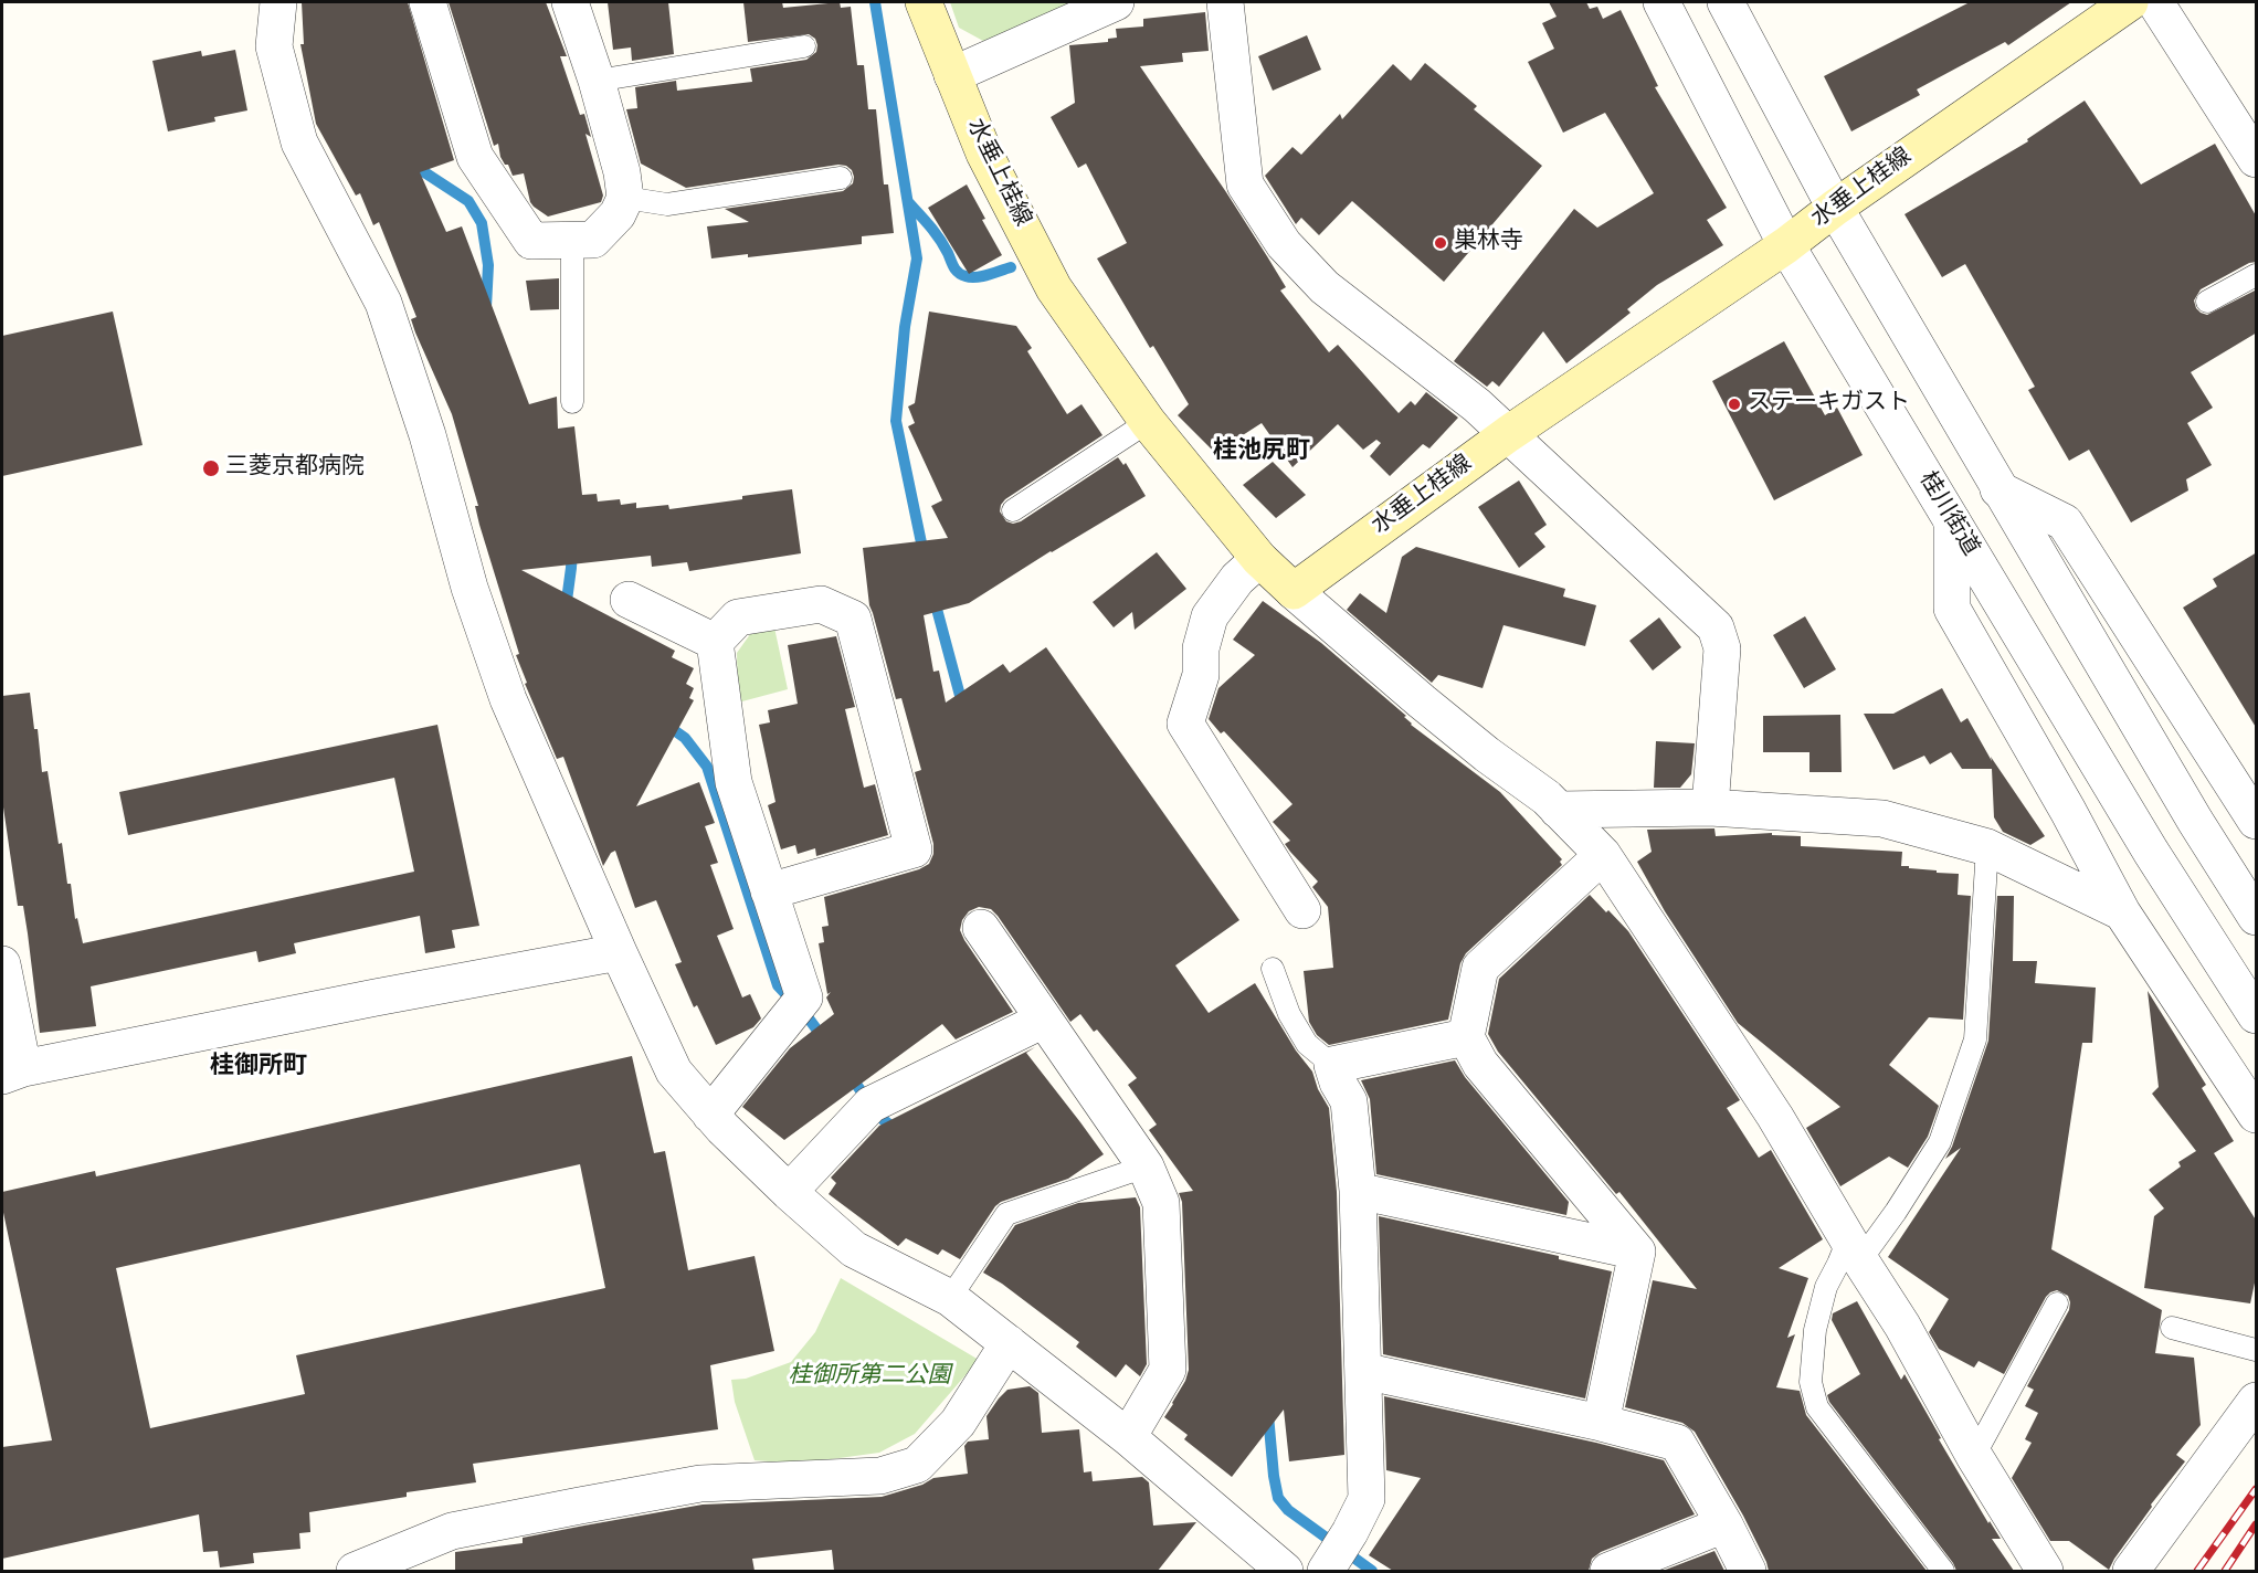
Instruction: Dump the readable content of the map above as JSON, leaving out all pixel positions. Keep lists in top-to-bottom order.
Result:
{
  "streets": {
    "main road": ["水垂上桂線"],
    "street": ["桂川街道"]
  },
  "crossings": [
    ["水垂上桂線", "桂川街道"]
  ],
  "districts": ["桂池尻町", "桂御所町"],
  "parks": ["桂御所第二公園"],
  "places": ["巣林寺", "ステーキガスト", "三菱京都病院"]
}
